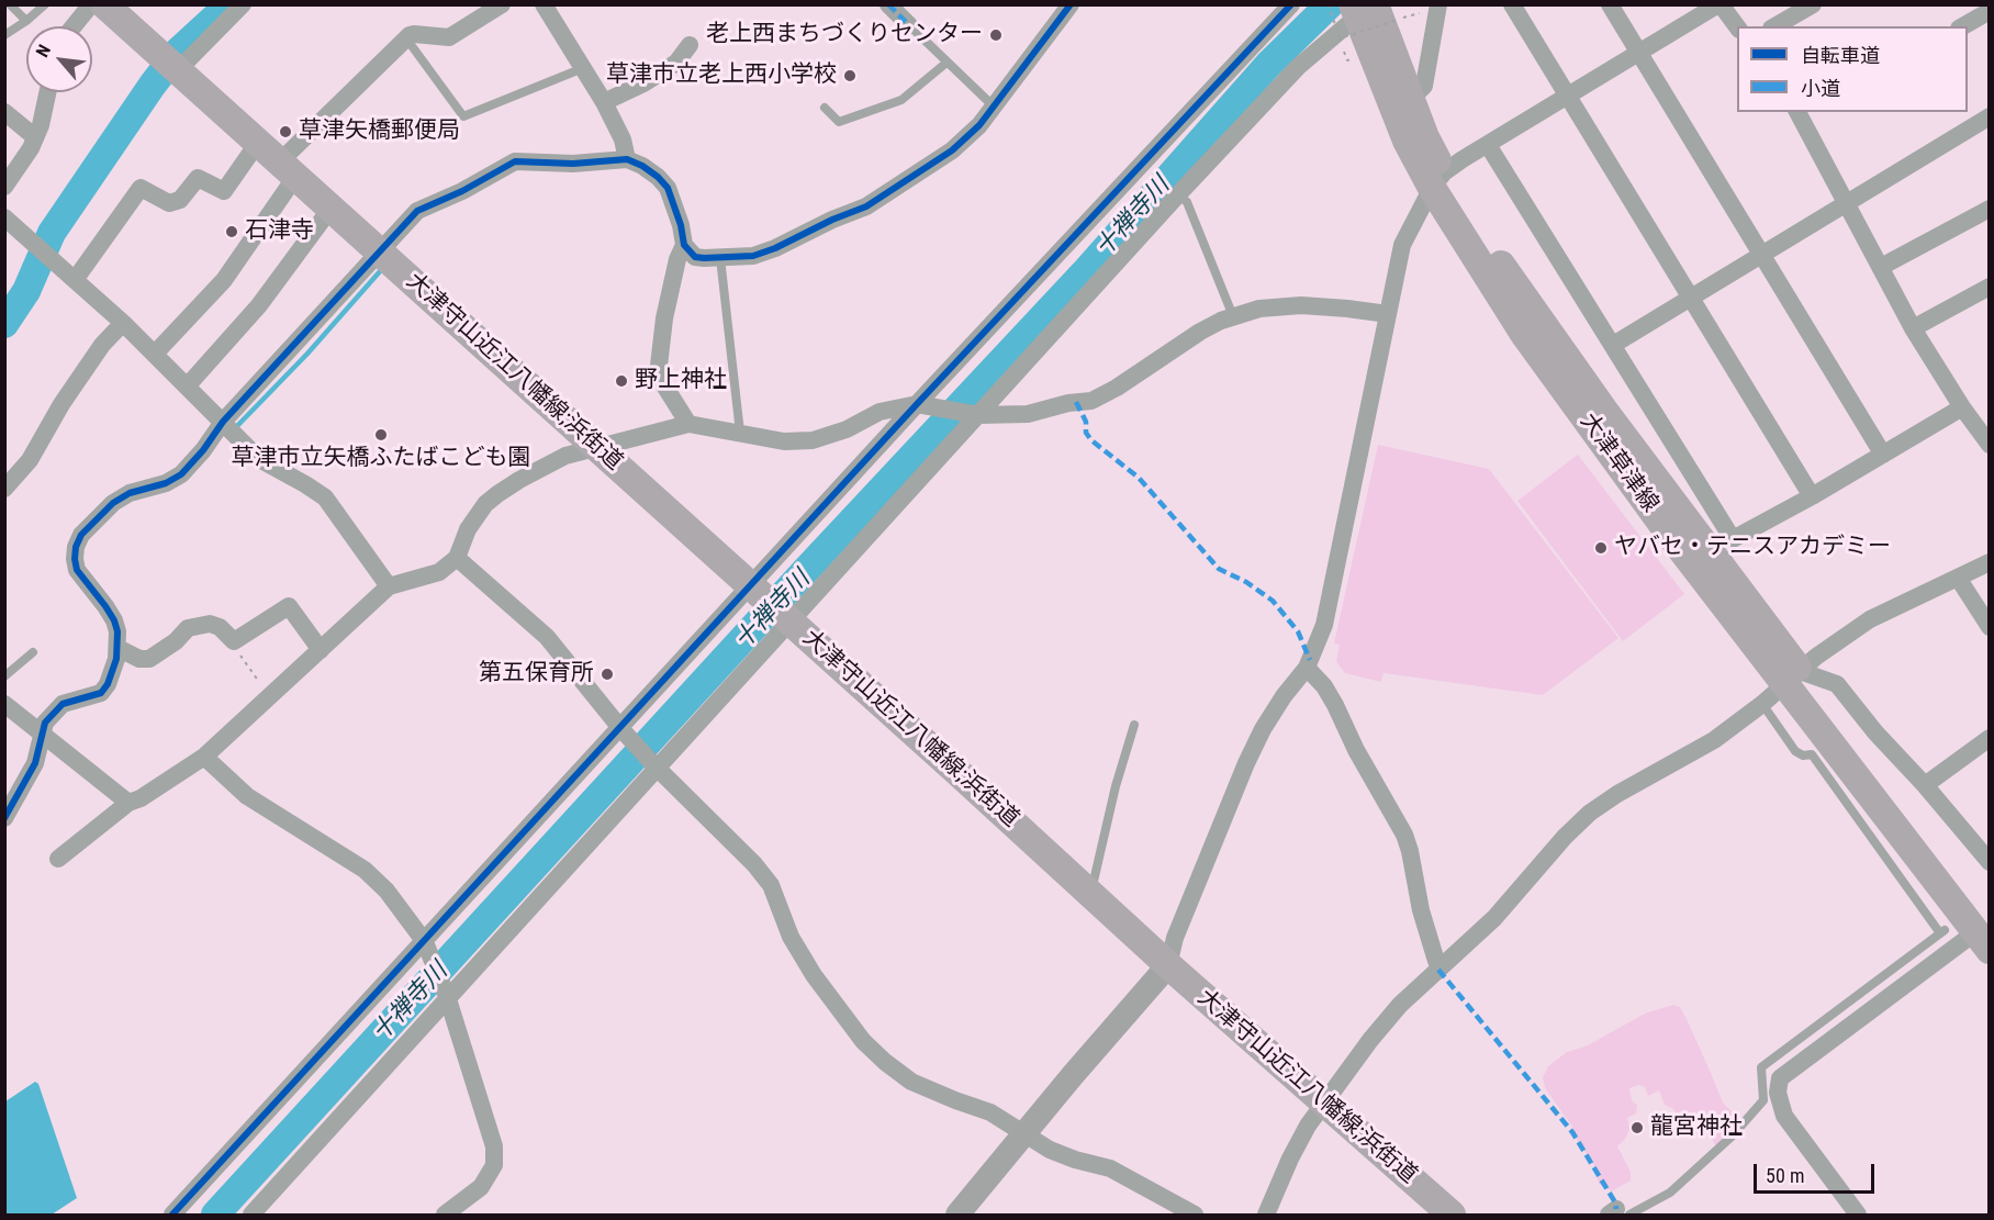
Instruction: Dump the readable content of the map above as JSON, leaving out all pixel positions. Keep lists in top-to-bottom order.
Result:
{
  "streets": {
    "main road": ["大津守山近江八幡線;浜街道", "大津草津線"]
  },
  "water": ["十禅寺川"],
  "places": [
    "老上西まちづくりセンター",
    "草津市立老上西小学校",
    "草津矢橋郵便局",
    "石津寺",
    "野上神社",
    "草津市立矢橋ふたばこども園",
    "ヤバセ・テニスアカデミー",
    "第五保育所",
    "龍宮神社"
  ],
  "legend": ["自転車道", "小道"],
  "scale_bar": "50 m",
  "north": "top left"
}
